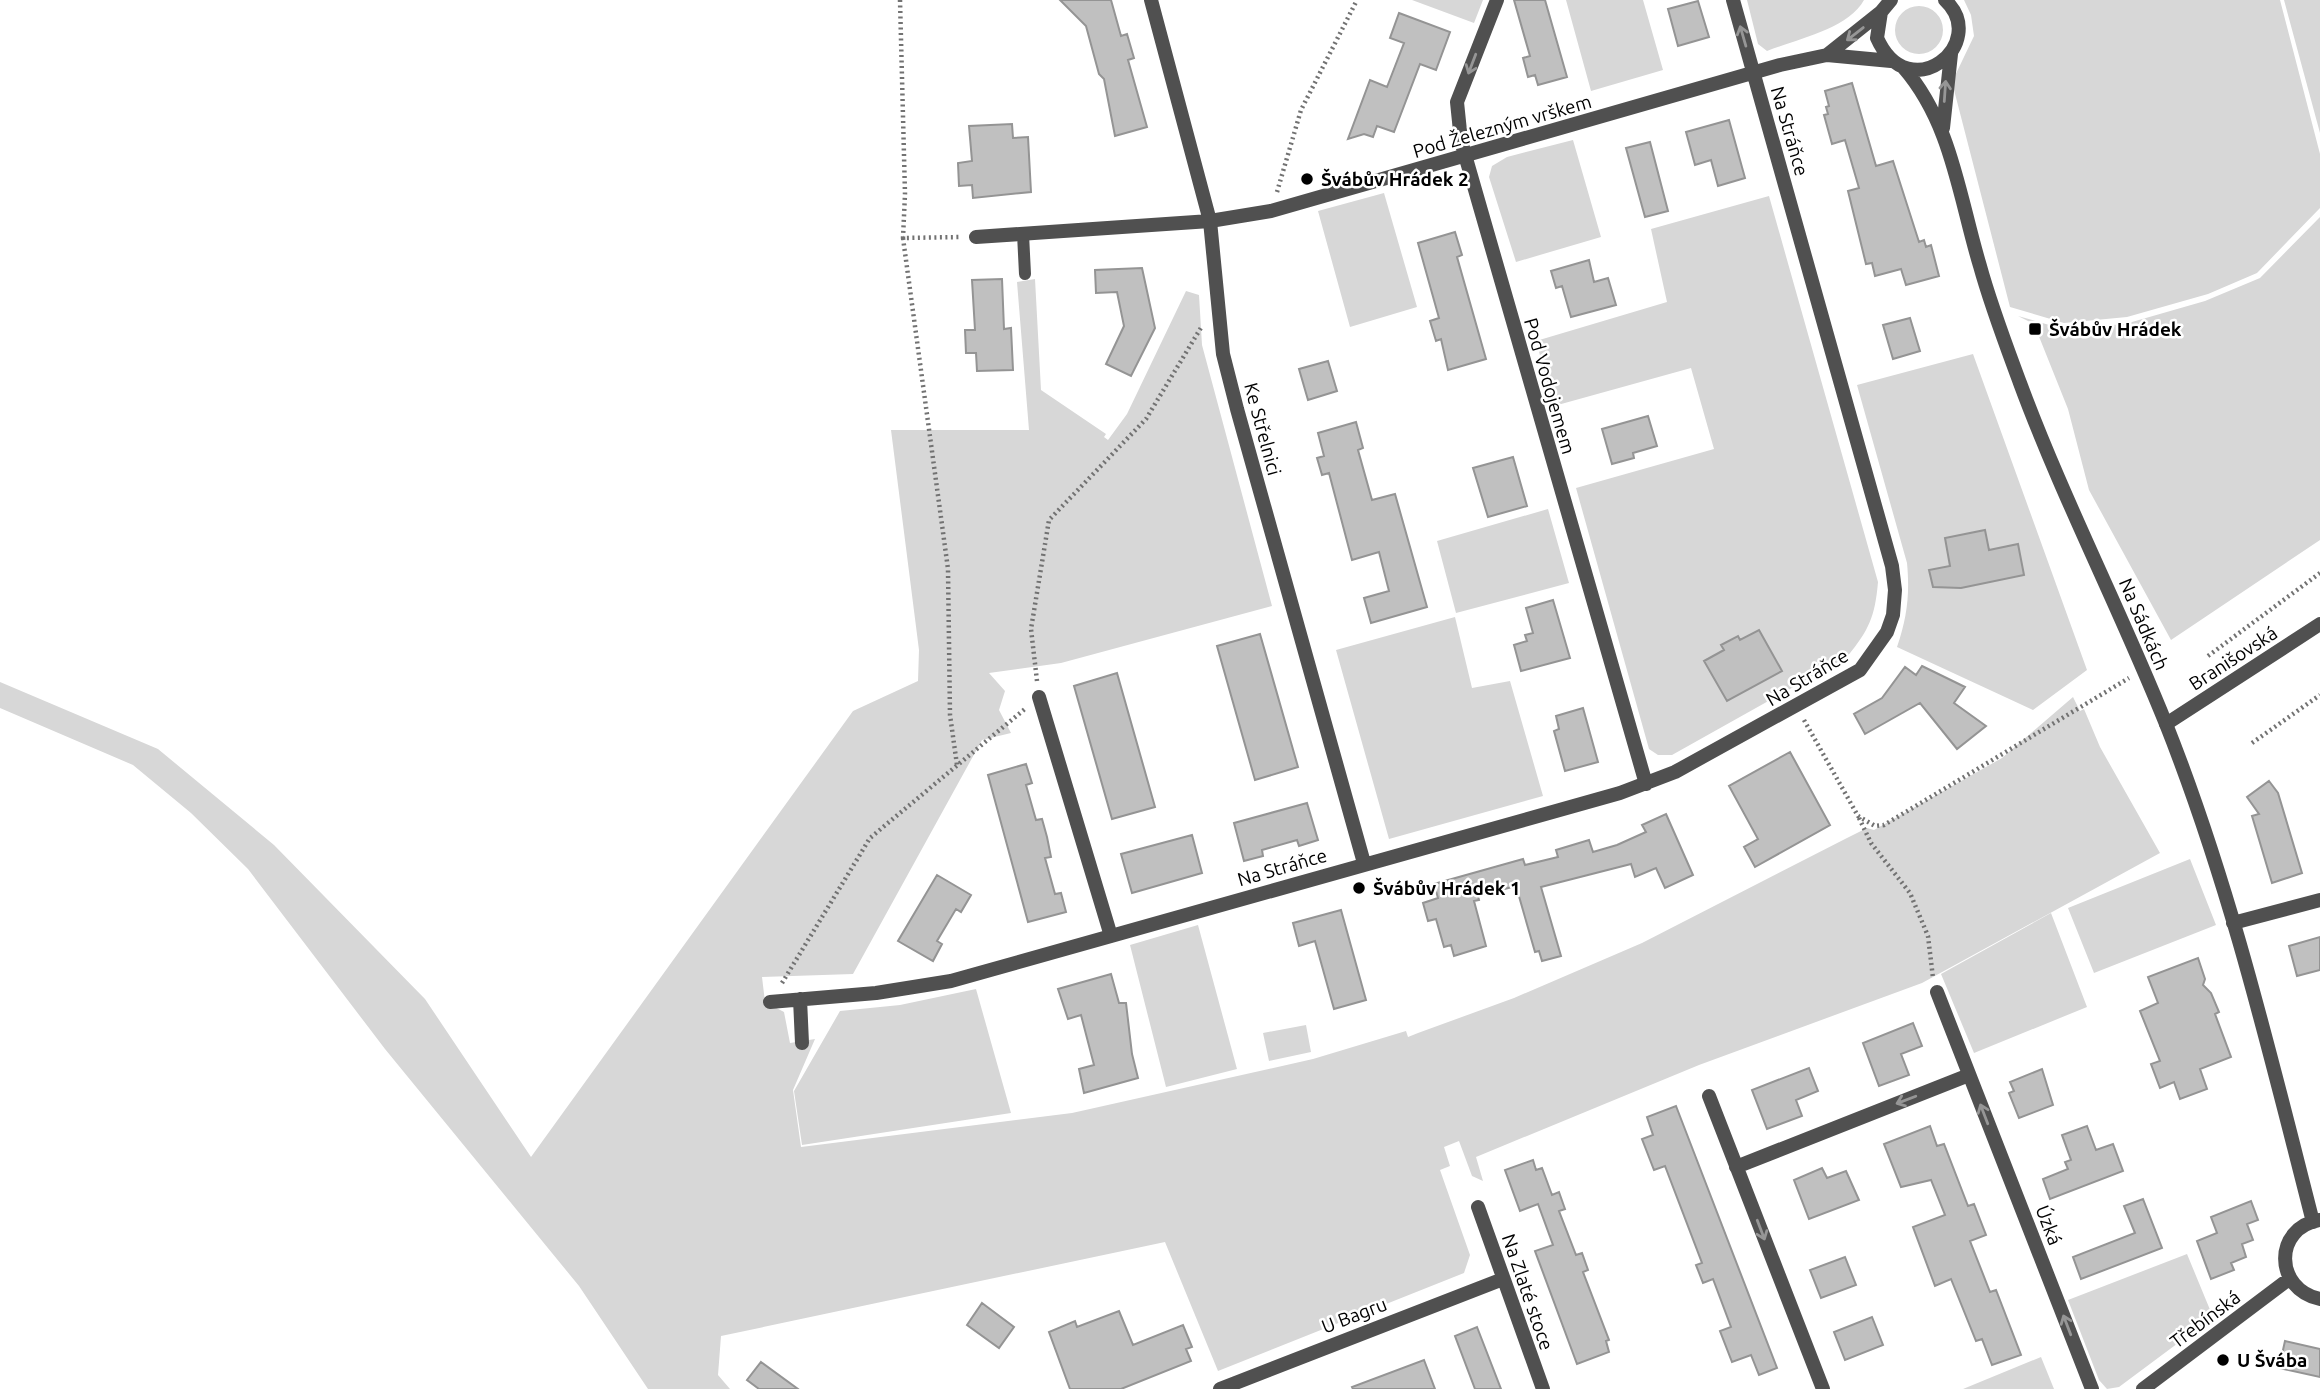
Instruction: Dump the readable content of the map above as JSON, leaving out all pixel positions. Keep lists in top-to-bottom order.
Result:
{
  "streets": {
    "street": [
      "Pod Železným vrškem",
      "Na Stráňce",
      "Pod Vodojemem",
      "Ke Střelnici",
      "Na Sádkách",
      "Branišovská",
      "Úzká",
      "Na Zlaté stoce",
      "U Bagru",
      "Třebínská"
    ]
  },
  "crossings": [
    ["Pod Železným vrškem", "Na Stráňce"],
    ["Pod Železným vrškem", "Pod Vodojemem"],
    ["Pod Železným vrškem", "Ke Střelnici"],
    ["Pod Železným vrškem", "Na Sádkách"],
    ["Na Stráňce", "Pod Vodojemem"],
    ["Na Stráňce", "Ke Střelnici"],
    ["Na Sádkách", "Branišovská"],
    ["Na Zlaté stoce", "U Bagru"]
  ],
  "one_way": ["Úzká"],
  "places": {
    "other": ["Švábův Hrádek 2", "Švábův Hrádek 1", "U Švába"],
    "transit": ["Švábův Hrádek"]
  }
}
